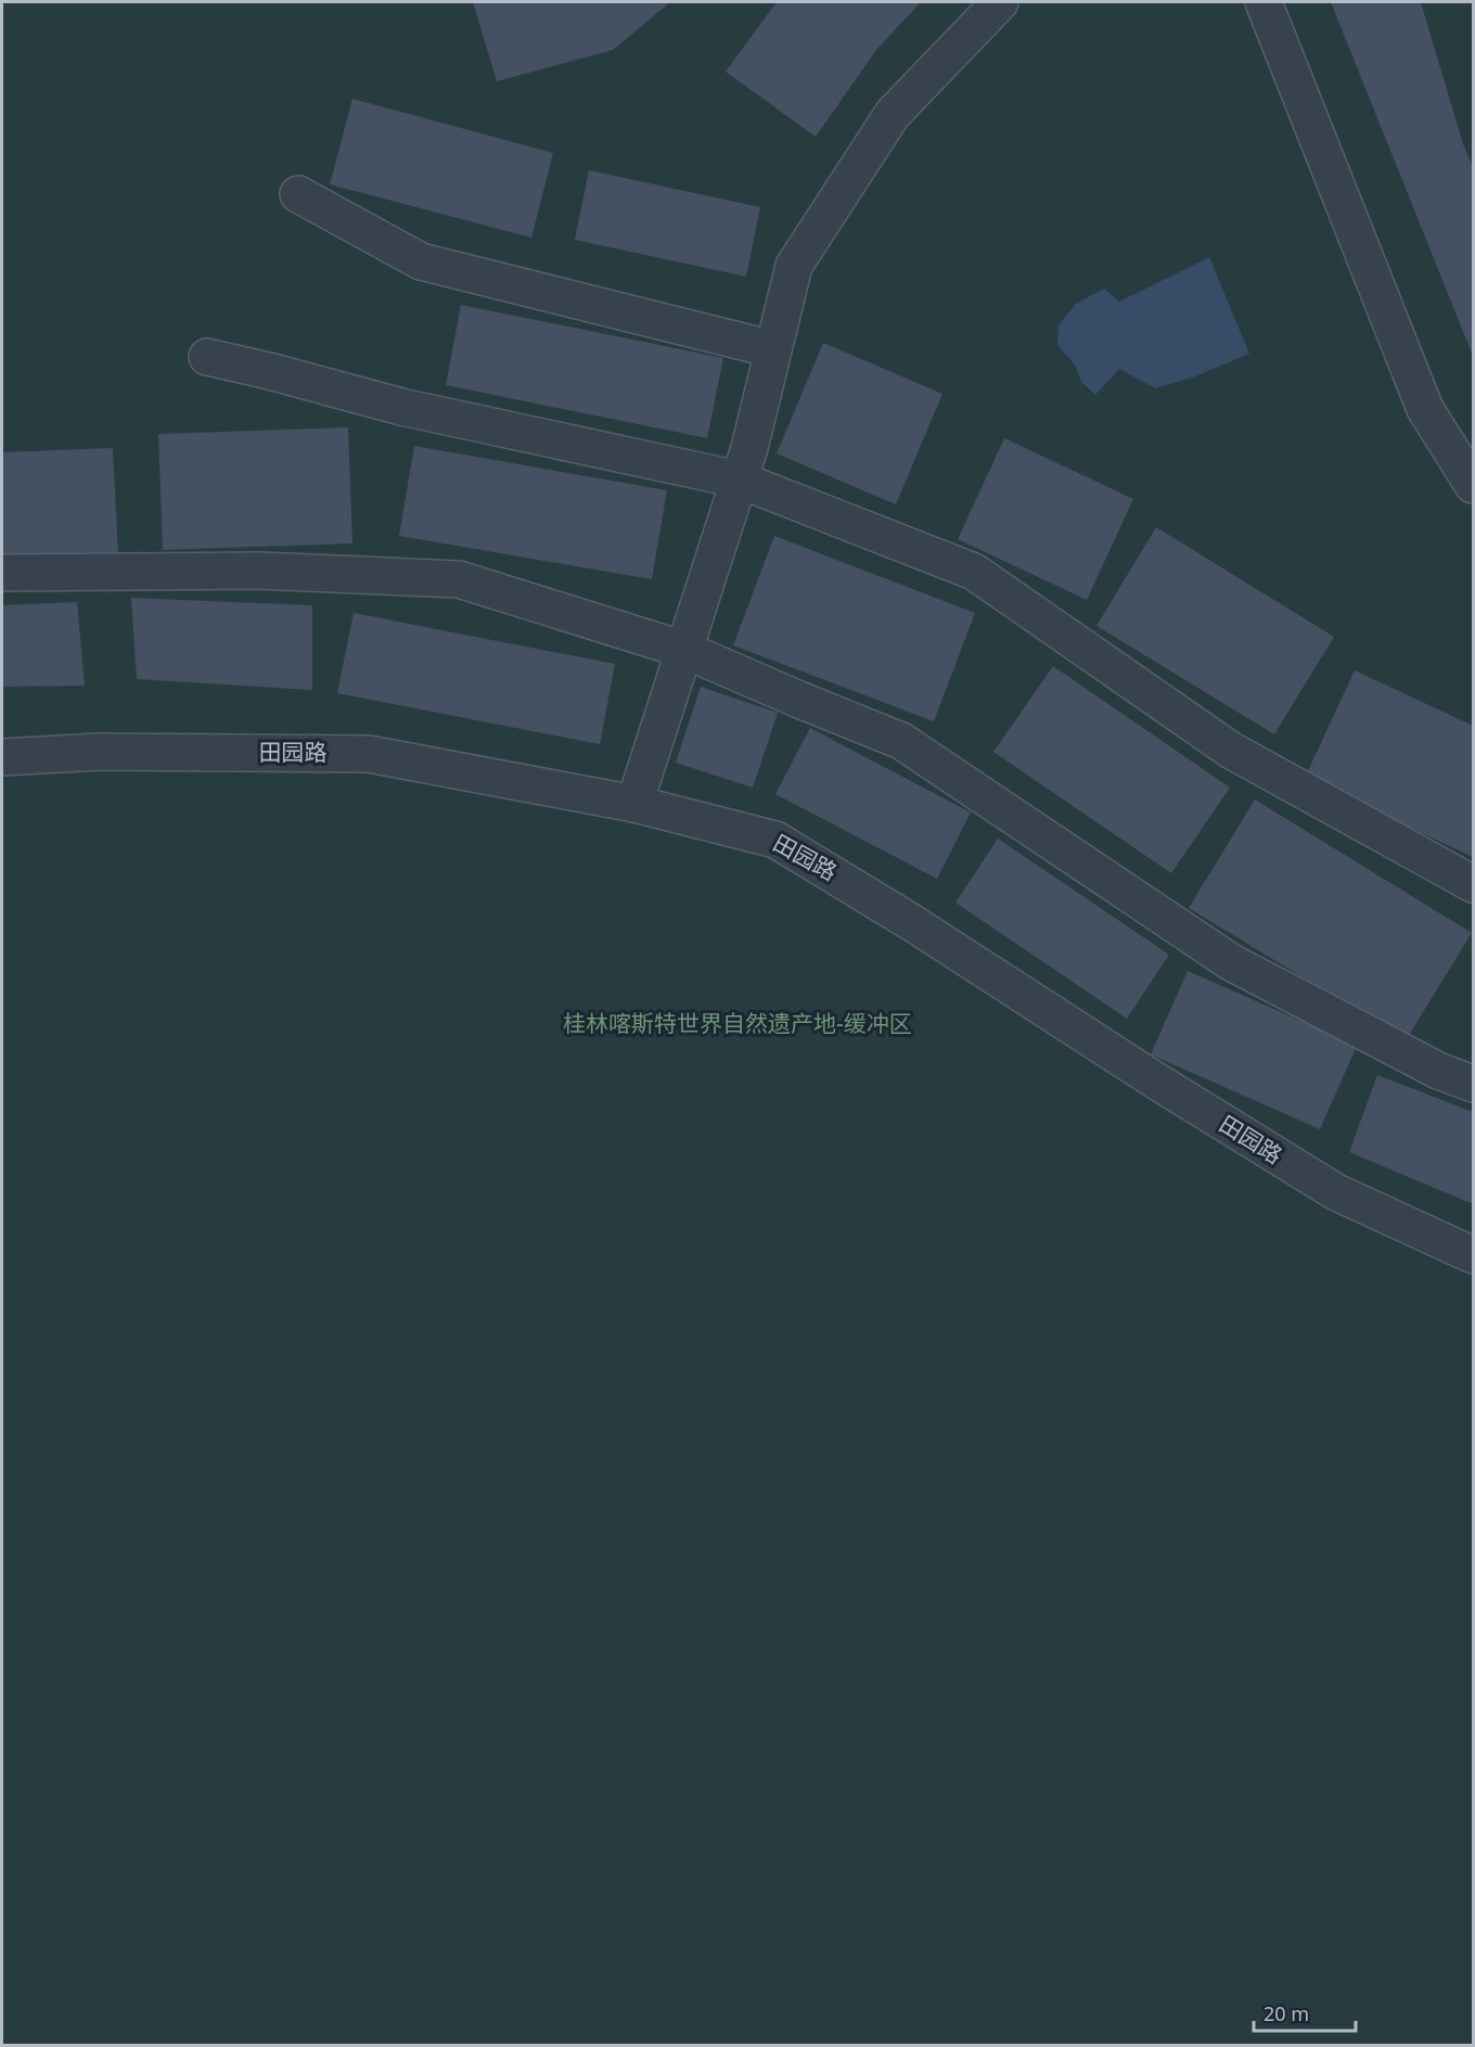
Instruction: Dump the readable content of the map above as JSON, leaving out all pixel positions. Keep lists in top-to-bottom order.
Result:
{
  "streets": {
    "street": ["田园路"]
  },
  "parks": ["桂林喀斯特世界自然遗产地-缓冲区"],
  "scale_bar": "20 m"
}
